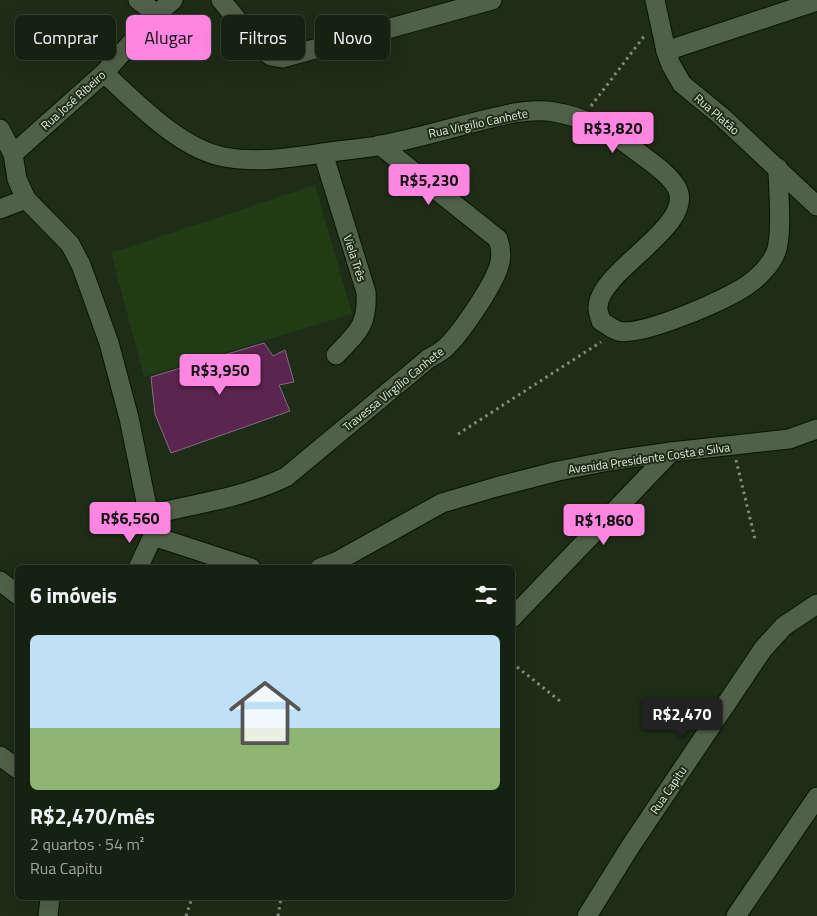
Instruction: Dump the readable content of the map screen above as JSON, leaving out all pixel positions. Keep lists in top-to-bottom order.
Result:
{
  "streets": {
    "street": [
      "Rua José Ribeiro",
      "Rua Platão",
      "Rua Virgilio Canhete",
      "Viela Três",
      "Travessa Virgílio Canhete",
      "Avenida Presidente Costa e Silva",
      "Rua Capitu"
    ]
  },
  "crossings": [
    ["Rua José Ribeiro", "Rua Virgilio Canhete"],
    ["Rua Virgilio Canhete", "Viela Três"],
    ["Rua Virgilio Canhete", "Travessa Virgílio Canhete"]
  ],
  "page": {
    "chip": [
      "Comprar",
      "Alugar",
      "Filtros",
      "Novo"
    ],
    "price": [
      "R$3,820",
      "R$5,230",
      "R$3,950",
      "R$6,560",
      "R$1,860",
      "R$2,470"
    ],
    "heading": "6 imóveis",
    "list": [
      {
        "name": "R$2,470/mês",
        "note": "2 quartos · 54 m² · Rua Capitu"
      }
    ]
  }
}
